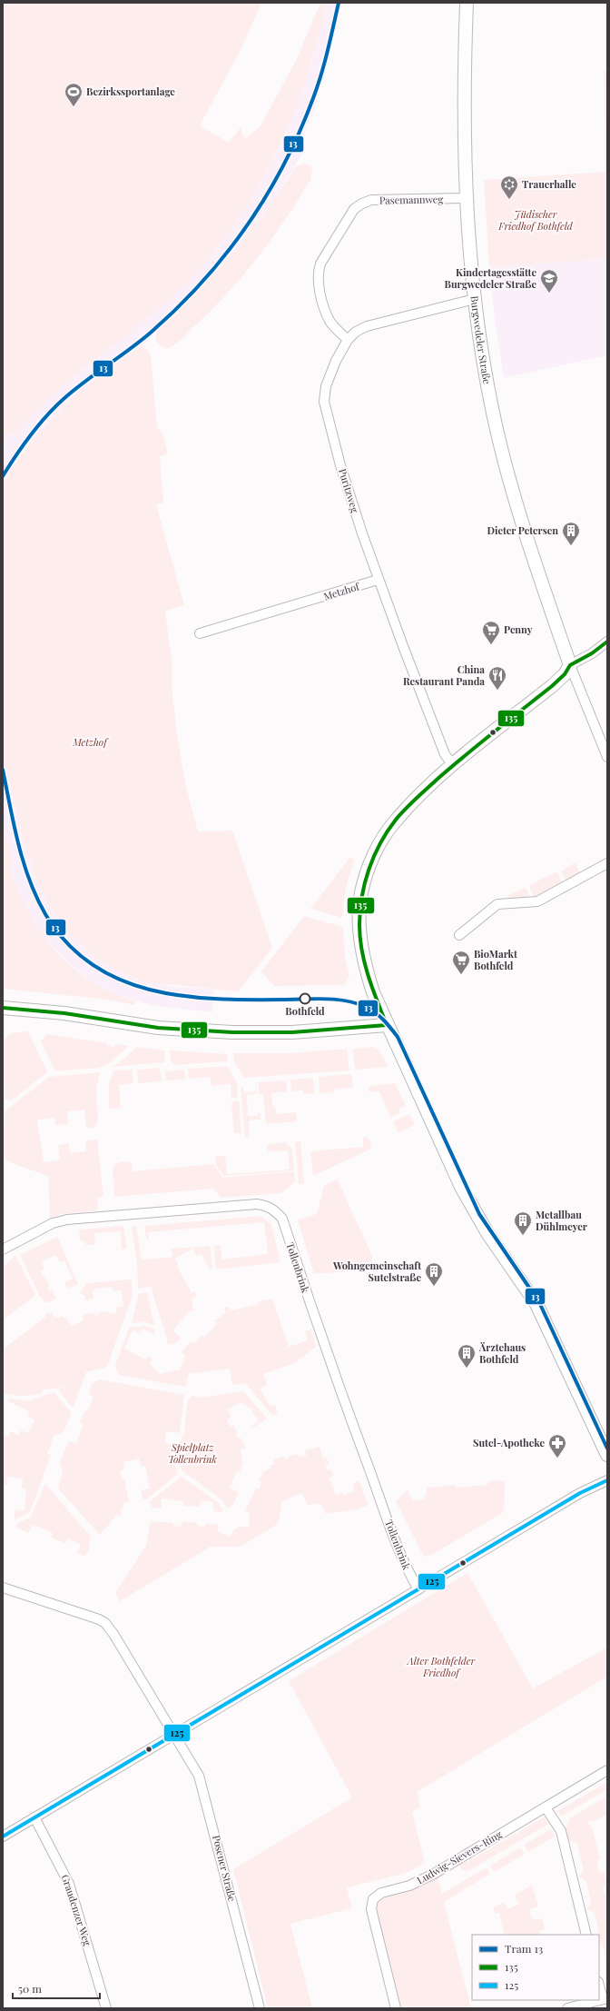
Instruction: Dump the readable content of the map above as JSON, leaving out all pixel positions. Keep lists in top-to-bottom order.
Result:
{
  "streets": {
    "main road": ["Burgwedeler Straße"],
    "street": [
      "Pasemannweg",
      "Puritzweg",
      "Metzhof",
      "Tollenbrink",
      "Ludwig-Sievers-Ring",
      "Posener Straße",
      "Graudenzer Weg"
    ]
  },
  "crossings": [
    ["Pasemannweg", "Burgwedeler Straße"],
    ["Pasemannweg", "Puritzweg"],
    ["Burgwedeler Straße", "Puritzweg"],
    ["Puritzweg", "Metzhof"]
  ],
  "parks": [
    "Jüdischer Friedhof Bothfeld",
    "Metzhof",
    "Spielplatz Tollenbrink",
    "Alter Bothfelder Friedhof"
  ],
  "places": {
    "sports": ["Bezirkssportanlage"],
    "synagogue": ["Trauerhalle"],
    "school or university": ["Kindertagesstätte Burgwedeler Straße"],
    "building": [
      "Dieter Petersen",
      "Metallbau Dühlmeyer",
      "Wohngemeinschaft Sutelstraße",
      "Ärztehaus Bothfeld"
    ],
    "supermarket": ["Penny", "BioMarkt Bothfeld"],
    "restaurant": ["China Restaurant Panda"],
    "other": ["Bothfeld"],
    "pharmacy": ["Sutel-Apotheke"]
  },
  "lines": ["tram line 13", "transit line 135", "transit line 125"],
  "legend": ["Tram 13", "135", "125"],
  "scale_bar": "50 m"
}
